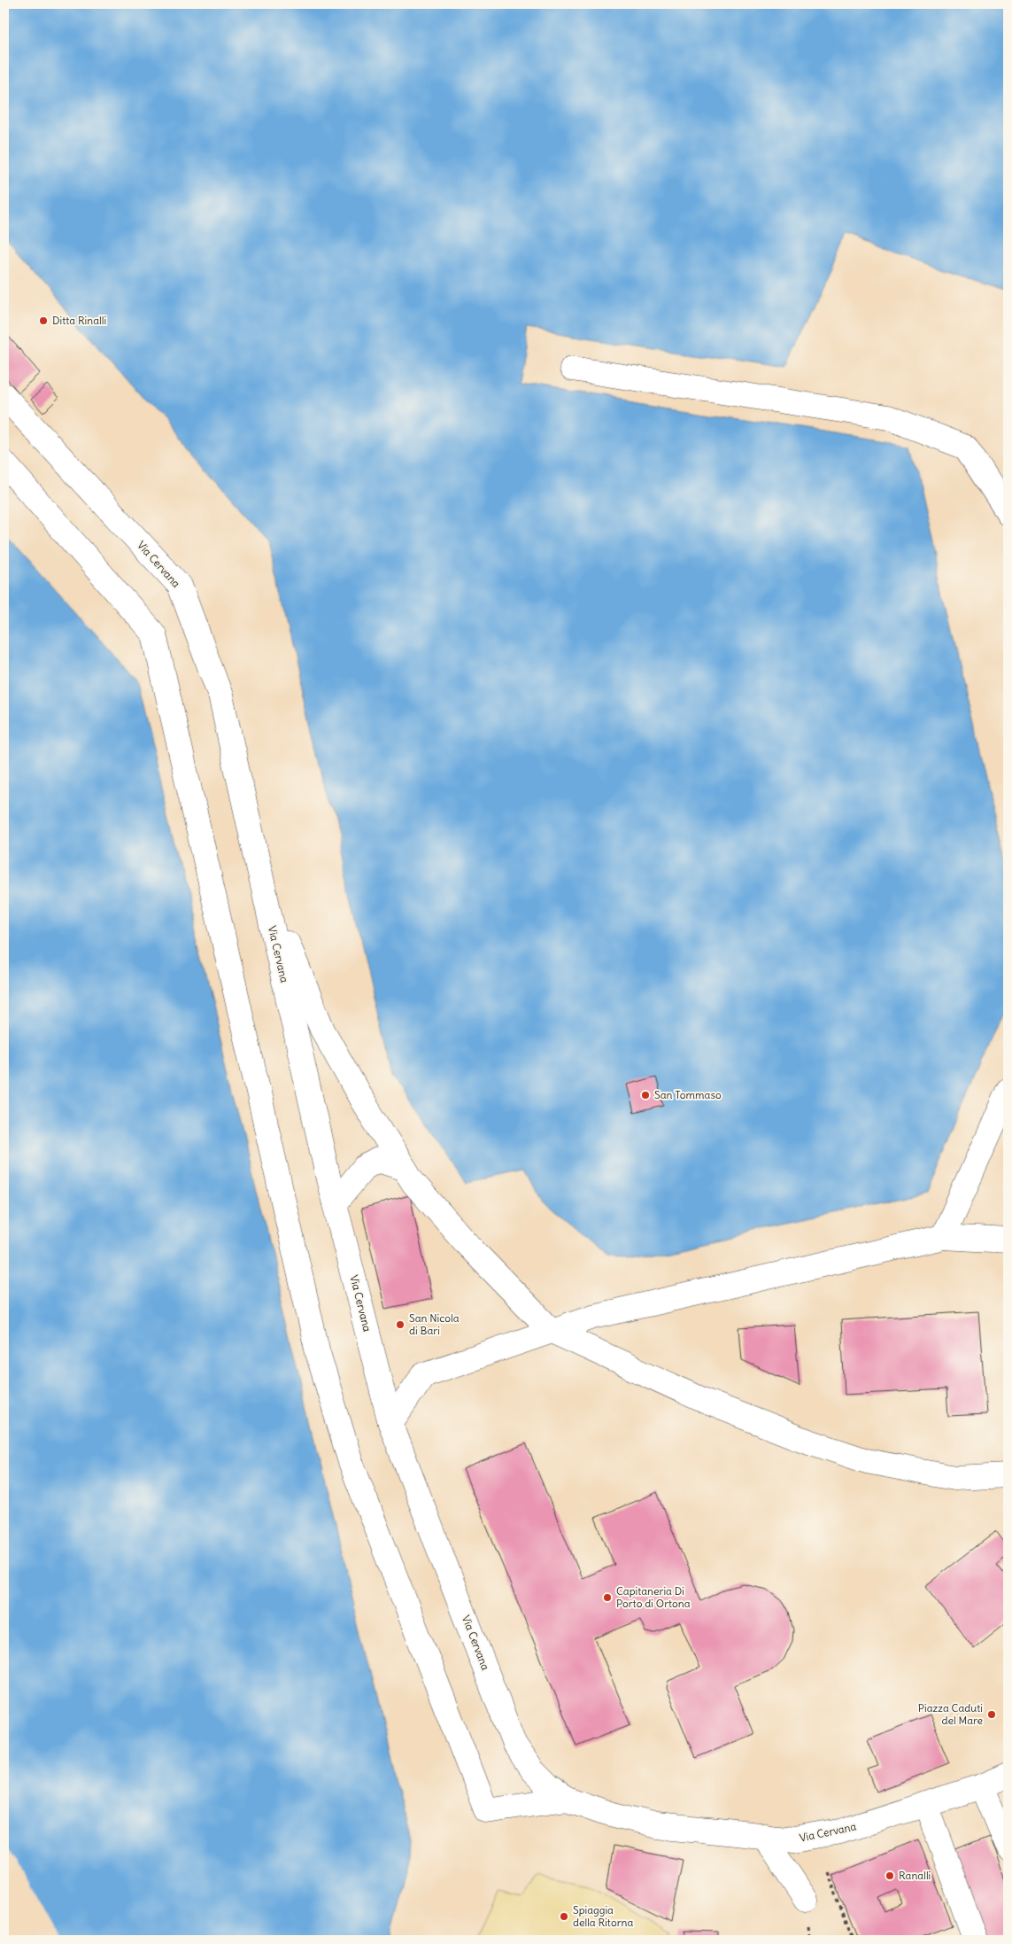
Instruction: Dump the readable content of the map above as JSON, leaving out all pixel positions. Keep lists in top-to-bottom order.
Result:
{
  "streets": {
    "lane": ["Via Cervana"]
  },
  "places": [
    "Ditta Rinalli",
    "San Tommaso",
    "San Nicola di Bari",
    "Capitaneria Di Porto di Ortona",
    "Piazza Caduti del Mare",
    "Ranalli",
    "Spiaggia della Ritorna"
  ]
}
